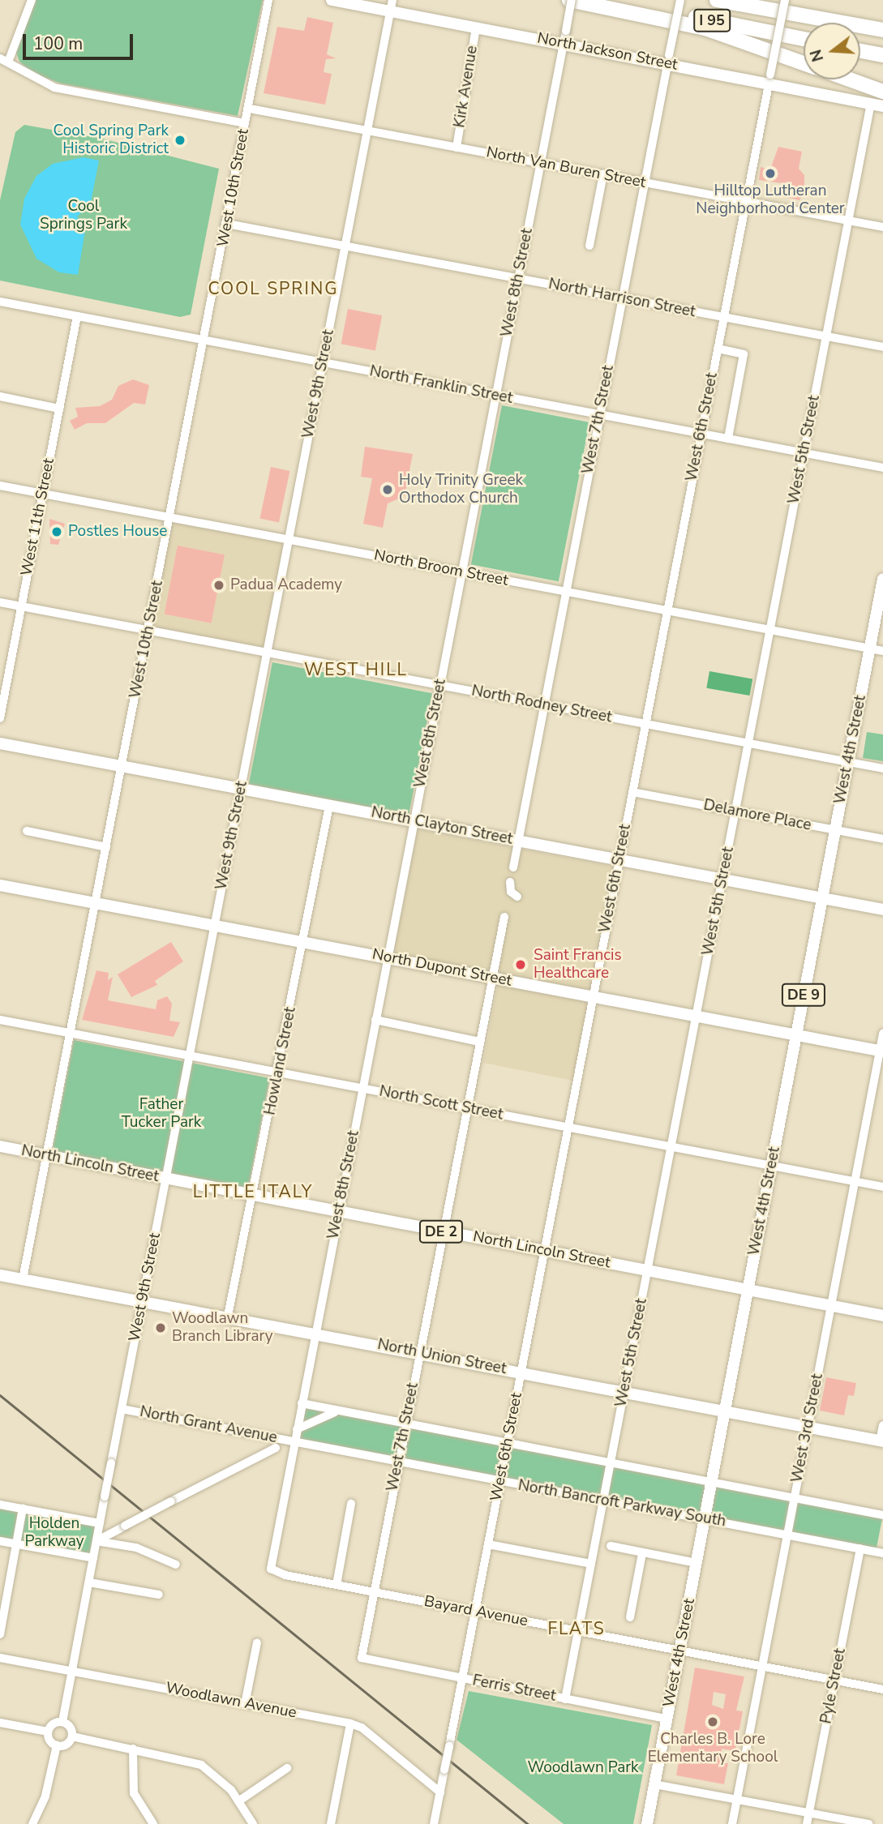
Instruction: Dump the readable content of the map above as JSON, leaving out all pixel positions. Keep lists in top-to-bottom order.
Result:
{
  "streets": {
    "highway": ["I 95"],
    "main road": [
      "North Jackson Street",
      "West 4th Street",
      "North Clayton Street",
      "North Dupont Street",
      "DE 9",
      "North Lincoln Street",
      "DE 2",
      "North Union Street"
    ],
    "street": [
      "Kirk Avenue",
      "North Van Buren Street",
      "West 10th Street",
      "West 8th Street",
      "North Harrison Street",
      "West 9th Street",
      "North Franklin Street",
      "West 7th Street",
      "West 6th Street",
      "West 5th Street",
      "West 11th Street",
      "North Broom Street",
      "North Rodney Street",
      "Delamore Place",
      "Howland Street",
      "North Scott Street",
      "North Grant Avenue",
      "West 3rd Street",
      "North Bancroft Parkway South",
      "Bayard Avenue",
      "Pyle Street",
      "Ferris Street",
      "Woodlawn Avenue"
    ]
  },
  "crossings": [
    ["North Jackson Street", "Kirk Avenue"],
    ["North Jackson Street", "West 8th Street"],
    ["North Jackson Street", "West 9th Street"],
    ["North Jackson Street", "West 7th Street"],
    ["North Jackson Street", "West 6th Street"],
    ["North Jackson Street", "West 5th Street"],
    ["Kirk Avenue", "North Van Buren Street"],
    ["North Van Buren Street", "West 10th Street"],
    ["North Van Buren Street", "West 8th Street"],
    ["North Van Buren Street", "West 9th Street"],
    ["North Van Buren Street", "West 7th Street"],
    ["North Van Buren Street", "West 6th Street"],
    ["North Van Buren Street", "West 5th Street"],
    ["West 10th Street", "North Harrison Street"],
    ["West 10th Street", "North Franklin Street"],
    ["West 10th Street", "North Broom Street"],
    ["West 10th Street", "North Rodney Street"],
    ["West 10th Street", "North Clayton Street"],
    ["West 10th Street", "North Dupont Street"],
    ["West 10th Street", "North Scott Street"],
    ["West 10th Street", "North Lincoln Street"],
    ["West 10th Street", "North Union Street"],
    ["West 8th Street", "North Harrison Street"],
    ["West 8th Street", "North Franklin Street"],
    ["West 8th Street", "North Broom Street"],
    ["West 8th Street", "North Rodney Street"],
    ["West 8th Street", "North Clayton Street"],
    ["West 8th Street", "North Dupont Street"],
    ["West 8th Street", "North Scott Street"],
    ["West 8th Street", "North Lincoln Street"],
    ["West 8th Street", "North Union Street"],
    ["West 8th Street", "North Grant Avenue"],
    ["West 8th Street", "North Bancroft Parkway South"],
    ["West 8th Street", "Bayard Avenue"],
    ["North Harrison Street", "West 9th Street"],
    ["North Harrison Street", "West 7th Street"],
    ["North Harrison Street", "West 6th Street"],
    ["North Harrison Street", "West 5th Street"],
    ["West 9th Street", "North Franklin Street"],
    ["West 9th Street", "North Broom Street"],
    ["West 9th Street", "North Rodney Street"],
    ["West 9th Street", "North Clayton Street"],
    ["West 9th Street", "North Dupont Street"],
    ["West 9th Street", "North Scott Street"],
    ["West 9th Street", "North Lincoln Street"],
    ["West 9th Street", "North Union Street"],
    ["West 9th Street", "North Grant Avenue"],
    ["West 9th Street", "Woodlawn Avenue"],
    ["North Franklin Street", "West 7th Street"],
    ["North Franklin Street", "West 6th Street"],
    ["North Franklin Street", "West 5th Street"],
    ["North Franklin Street", "West 11th Street"],
    ["West 7th Street", "North Broom Street"],
    ["West 7th Street", "North Rodney Street"],
    ["West 7th Street", "North Clayton Street"],
    ["West 7th Street", "North Dupont Street"],
    ["West 7th Street", "North Scott Street"],
    ["West 7th Street", "North Lincoln Street"],
    ["West 7th Street", "North Union Street"],
    ["West 7th Street", "North Bancroft Parkway South"],
    ["West 7th Street", "Bayard Avenue"],
    ["West 7th Street", "Ferris Street"],
    ["West 6th Street", "North Broom Street"],
    ["West 6th Street", "North Rodney Street"],
    ["West 6th Street", "Delamore Place"],
    ["West 6th Street", "North Clayton Street"],
    ["West 6th Street", "North Dupont Street"],
    ["West 6th Street", "North Scott Street"],
    ["West 6th Street", "North Lincoln Street"],
    ["West 6th Street", "North Union Street"],
    ["West 6th Street", "North Bancroft Parkway South"],
    ["West 6th Street", "Bayard Avenue"],
    ["West 6th Street", "Ferris Street"],
    ["West 6th Street", "Woodlawn Avenue"],
    ["West 5th Street", "North Broom Street"],
    ["West 5th Street", "North Rodney Street"],
    ["West 5th Street", "Delamore Place"],
    ["West 5th Street", "North Clayton Street"],
    ["West 5th Street", "North Dupont Street"],
    ["West 5th Street", "North Scott Street"],
    ["West 5th Street", "North Lincoln Street"],
    ["West 5th Street", "North Union Street"],
    ["West 5th Street", "North Bancroft Parkway South"],
    ["West 5th Street", "Bayard Avenue"],
    ["West 5th Street", "Ferris Street"],
    ["West 11th Street", "North Broom Street"],
    ["West 11th Street", "North Rodney Street"],
    ["North Broom Street", "West 4th Street"],
    ["North Rodney Street", "West 4th Street"],
    ["West 4th Street", "Delamore Place"],
    ["West 4th Street", "North Clayton Street"],
    ["West 4th Street", "North Dupont Street"],
    ["West 4th Street", "North Scott Street"],
    ["West 4th Street", "North Lincoln Street"],
    ["West 4th Street", "North Union Street"],
    ["West 4th Street", "North Bancroft Parkway South"],
    ["West 4th Street", "Bayard Avenue"],
    ["West 4th Street", "Ferris Street"],
    ["North Clayton Street", "Howland Street"],
    ["North Dupont Street", "Howland Street"],
    ["North Dupont Street", "West 3rd Street"],
    ["Howland Street", "North Scott Street"],
    ["Howland Street", "North Lincoln Street"],
    ["Howland Street", "North Union Street"],
    ["North Scott Street", "West 3rd Street"],
    ["North Lincoln Street", "West 3rd Street"],
    ["North Union Street", "West 3rd Street"],
    ["North Grant Avenue", "North Bancroft Parkway South"],
    ["West 3rd Street", "North Bancroft Parkway South"],
    ["West 3rd Street", "Bayard Avenue"],
    ["North Bancroft Parkway South", "Pyle Street"],
    ["Bayard Avenue", "Pyle Street"]
  ],
  "districts": [
    "COOL SPRING",
    "WEST HILL",
    "LITTLE ITALY",
    "FLATS"
  ],
  "parks": [
    "Cool Springs Park",
    "Father Tucker Park",
    "Holden Parkway",
    "Woodlawn Park"
  ],
  "places": [
    "Cool Spring Park Historic District",
    "Hilltop Lutheran Neighborhood Center",
    "Holy Trinity Greek Orthodox Church",
    "Postles House",
    "Padua Academy",
    "Saint Francis Healthcare",
    "Woodlawn Branch Library",
    "Charles B. Lore Elementary School"
  ],
  "scale_bar": "100 m",
  "north": "left"
}
